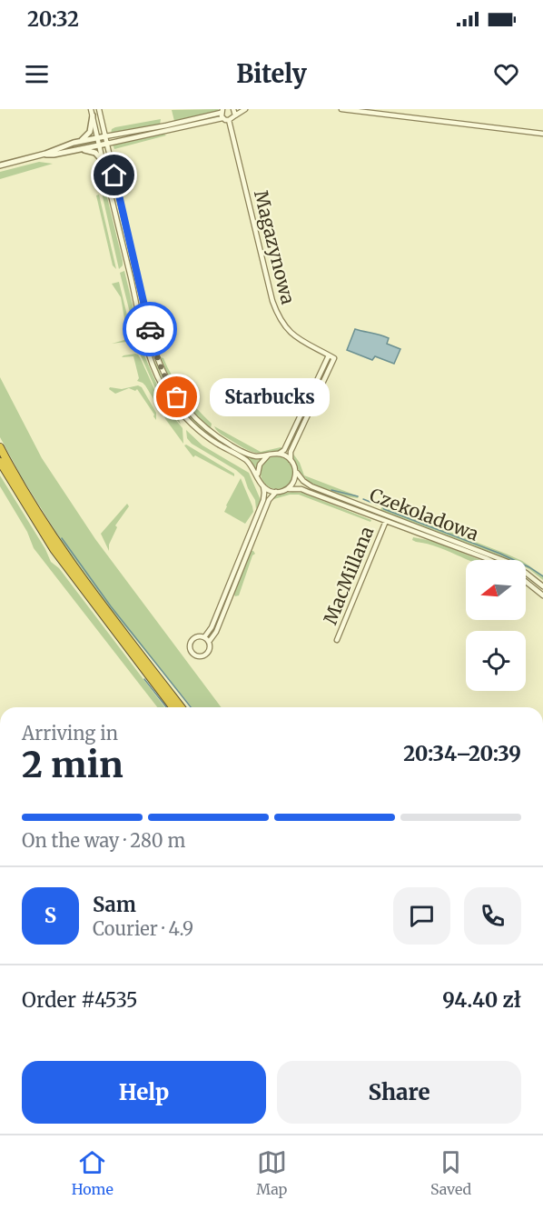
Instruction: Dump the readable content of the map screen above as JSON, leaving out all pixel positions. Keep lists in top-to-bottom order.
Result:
{
  "streets": {
    "street": ["Magazynowa", "Czekoladowa", "MacMillana"]
  },
  "crossings": [
    ["Magazynowa", "Czekoladowa"],
    ["Czekoladowa", "MacMillana"]
  ],
  "places": ["Starbucks"],
  "north": "left",
  "page": {
    "status": "20:32",
    "header": "Bitely",
    "bubble": "Starbucks",
    "heading": ["2 min", "Arriving in", "20:34–20:39"],
    "panel": [
      "Sam",
      "Courier · 4.9",
      "Order #4535",
      "94.40 zł"
    ],
    "bar": "On the way · 280 m",
    "round": "S",
    "buttons": ["Help", "Share"],
    "tabs": ["Home", "Map", "Saved"]
  }
}
